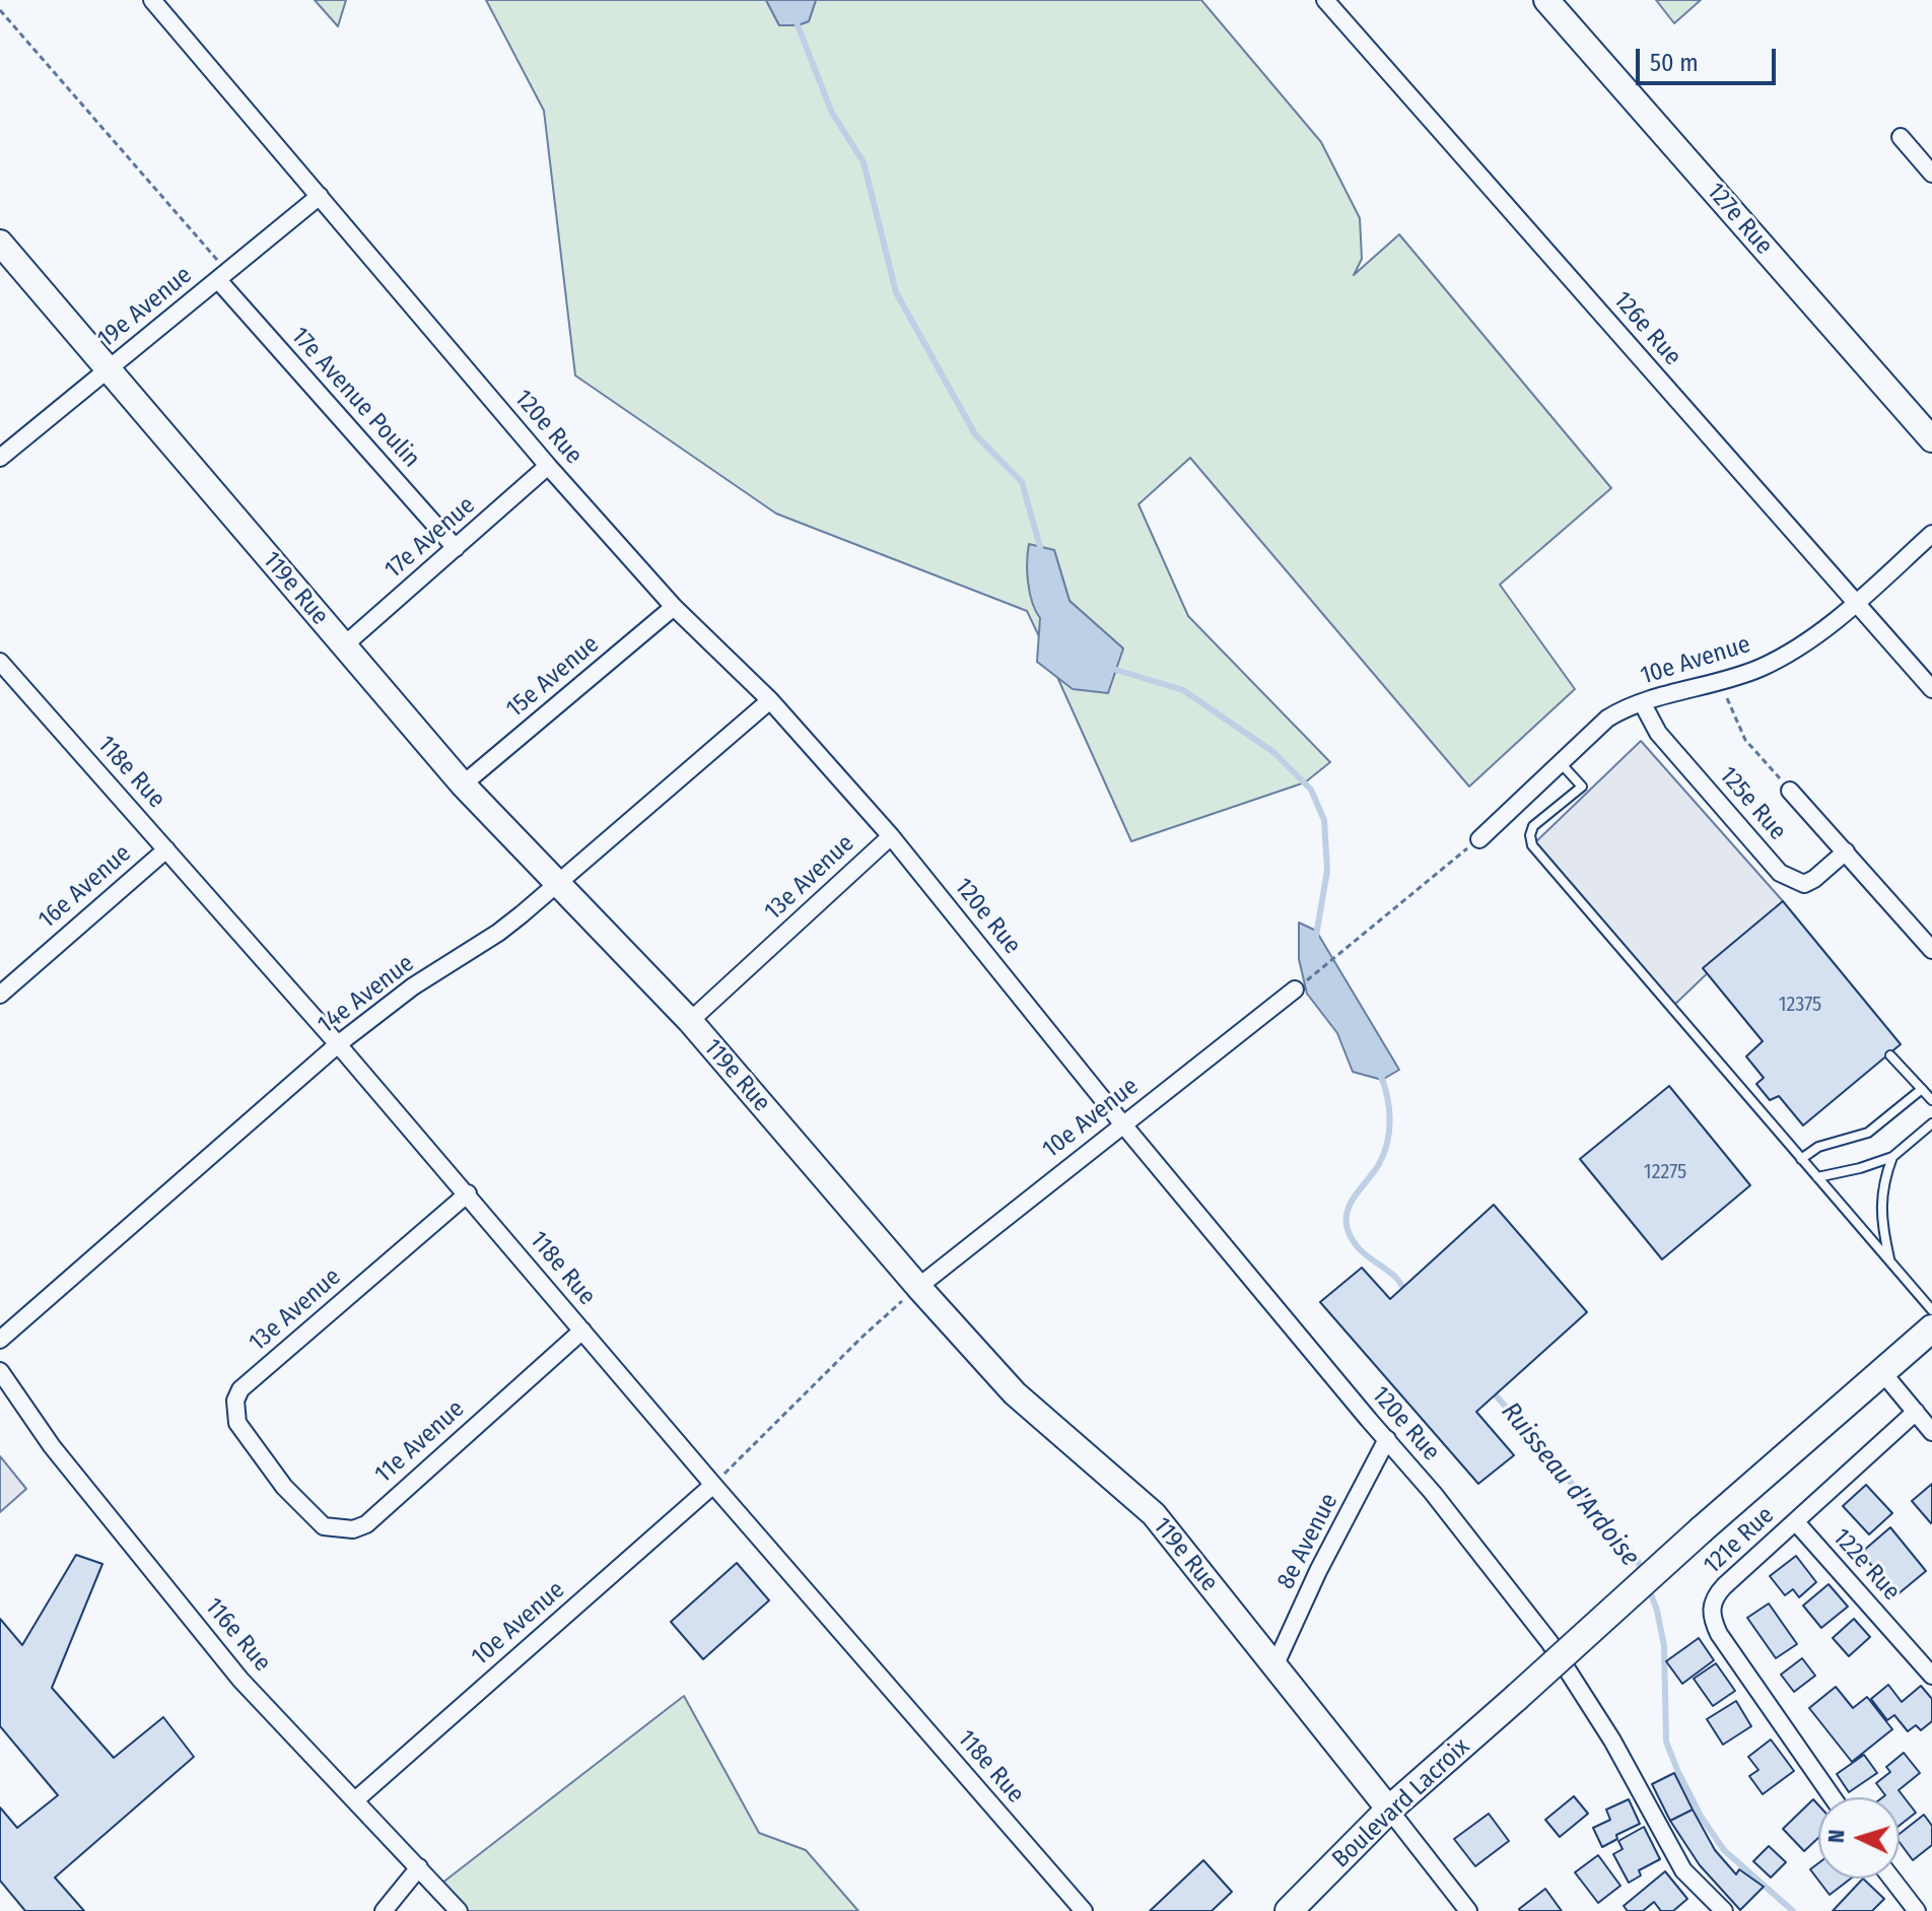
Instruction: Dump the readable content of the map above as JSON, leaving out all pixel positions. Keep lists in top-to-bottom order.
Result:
{
  "streets": {
    "main road": ["Boulevard Lacroix"],
    "street": [
      "127e Rue",
      "19e Avenue",
      "126e Rue",
      "17e Avenue Poulin",
      "120e Rue",
      "17e Avenue",
      "119e Rue",
      "10e Avenue",
      "15e Avenue",
      "118e Rue",
      "125e Rue",
      "13e Avenue",
      "16e Avenue",
      "14e Avenue",
      "11e Avenue",
      "121e Rue",
      "8e Avenue",
      "122e Rue",
      "116e Rue"
    ]
  },
  "crossings": [
    ["19e Avenue", "17e Avenue Poulin"],
    ["19e Avenue", "120e Rue"],
    ["19e Avenue", "119e Rue"],
    ["126e Rue", "10e Avenue"],
    ["17e Avenue Poulin", "17e Avenue"],
    ["120e Rue", "17e Avenue"],
    ["120e Rue", "10e Avenue"],
    ["120e Rue", "15e Avenue"],
    ["120e Rue", "13e Avenue"],
    ["120e Rue", "14e Avenue"],
    ["120e Rue", "8e Avenue"],
    ["17e Avenue", "119e Rue"],
    ["119e Rue", "10e Avenue"],
    ["119e Rue", "15e Avenue"],
    ["119e Rue", "13e Avenue"],
    ["119e Rue", "14e Avenue"],
    ["119e Rue", "8e Avenue"],
    ["119e Rue", "Boulevard Lacroix"],
    ["10e Avenue", "118e Rue"],
    ["10e Avenue", "125e Rue"],
    ["10e Avenue", "116e Rue"],
    ["118e Rue", "13e Avenue"],
    ["118e Rue", "16e Avenue"],
    ["118e Rue", "14e Avenue"],
    ["118e Rue", "11e Avenue"],
    ["13e Avenue", "11e Avenue"],
    ["121e Rue", "122e Rue"]
  ],
  "water": ["Ruisseau d'Ardoise"],
  "house_numbers": ["12375", "12275"],
  "scale_bar": "50 m",
  "north": "left"
}
